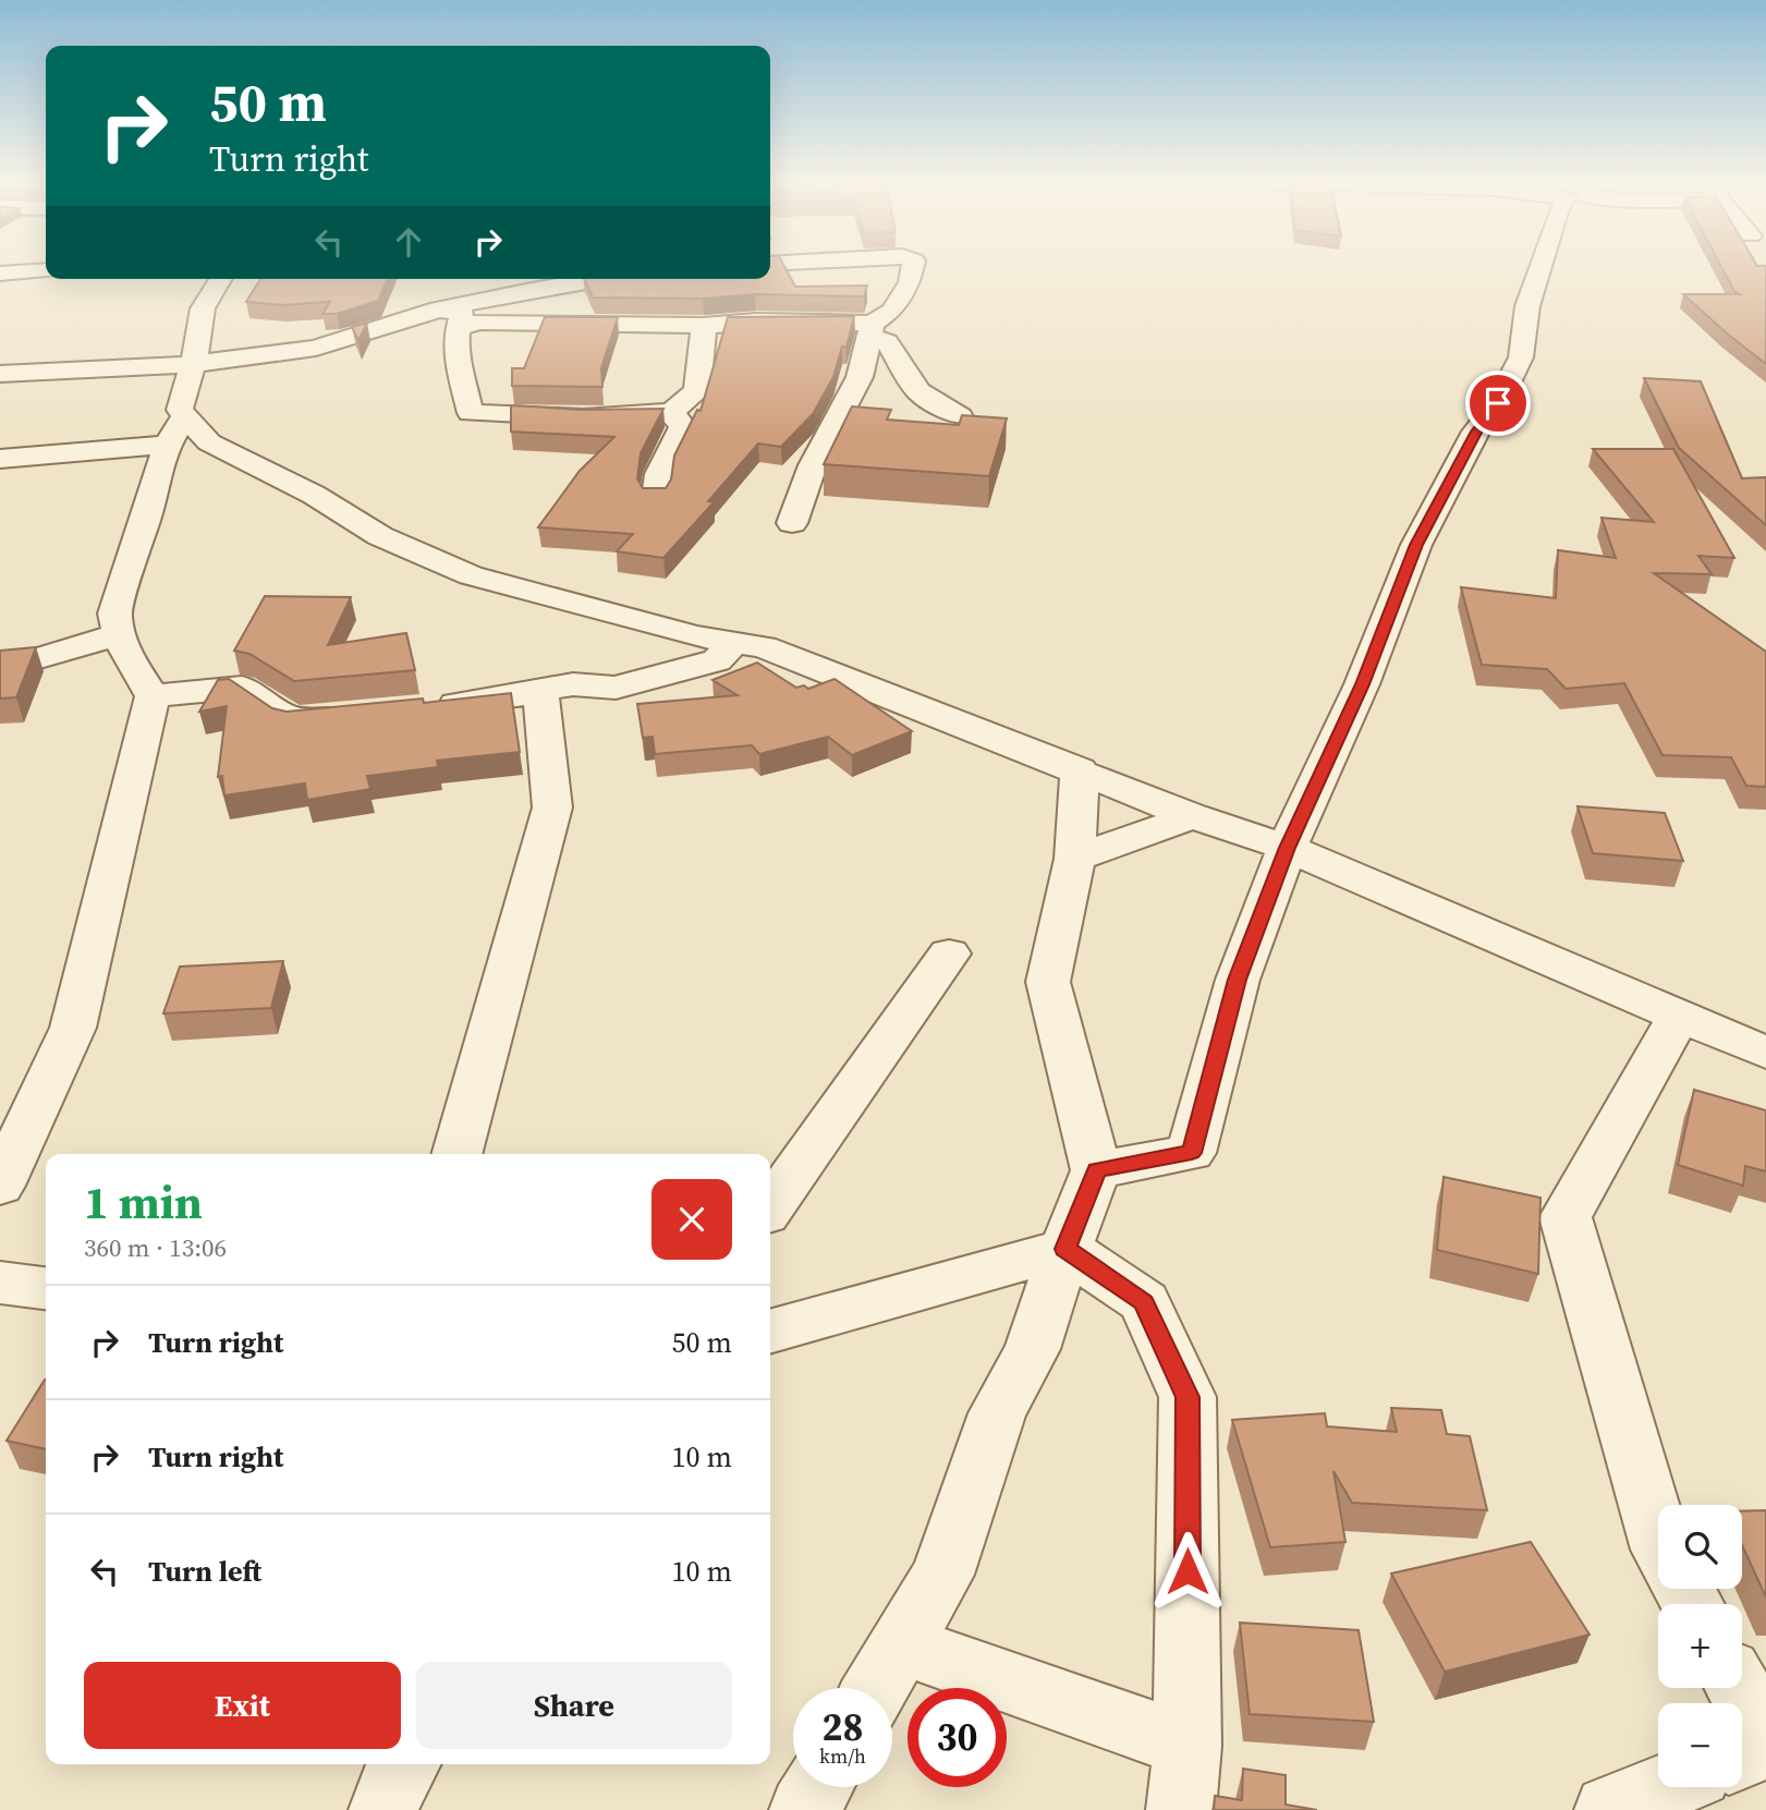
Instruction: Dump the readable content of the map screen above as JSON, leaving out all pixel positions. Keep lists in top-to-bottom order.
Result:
{
  "page": {
    "turn": ["50 m", "Turn right"],
    "heading": ["1 min", "360 m · 13:06"],
    "list": [
      {
        "name": "Turn right",
        "value": "50 m"
      },
      {
        "name": "Turn right",
        "value": "10 m"
      },
      {
        "name": "Turn left",
        "value": "10 m"
      }
    ],
    "map_buttons": ["+", "−"],
    "buttons": ["Exit", "Share"],
    "speed": "28 km/h",
    "limit": "30"
  }
}
